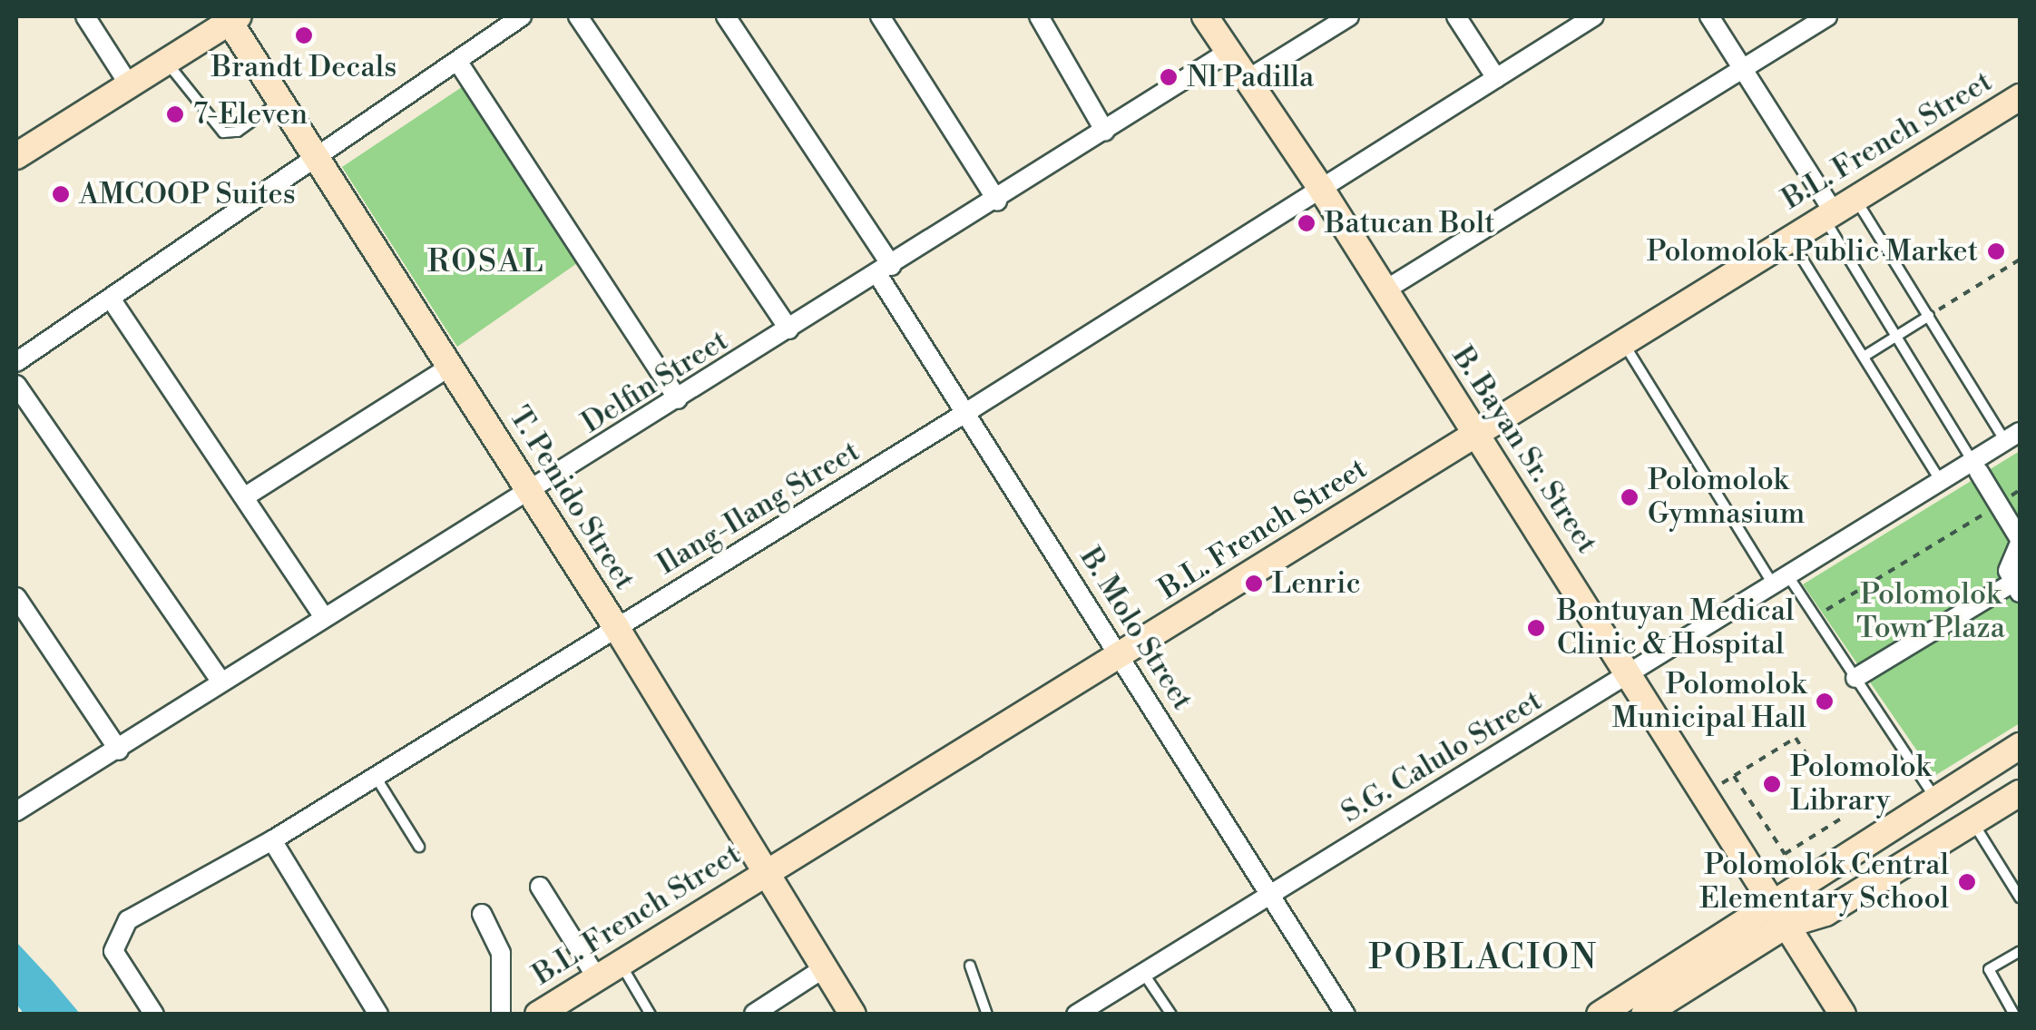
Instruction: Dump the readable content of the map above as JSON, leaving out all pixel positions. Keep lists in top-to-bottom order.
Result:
{
  "streets": {
    "street": [
      "B.L. French Street",
      "Delfin Street",
      "B. Bayan Sr. Street",
      "T. Penido Street",
      "Ilang-Ilang Street",
      "B. Molo Street",
      "S.G. Calulo Street"
    ]
  },
  "crossings": [
    ["B.L. French Street", "B. Bayan Sr. Street"],
    ["B.L. French Street", "T. Penido Street"],
    ["B.L. French Street", "B. Molo Street"],
    ["Delfin Street", "B. Bayan Sr. Street"],
    ["Delfin Street", "T. Penido Street"],
    ["Delfin Street", "B. Molo Street"],
    ["B. Bayan Sr. Street", "Ilang-Ilang Street"],
    ["B. Bayan Sr. Street", "S.G. Calulo Street"],
    ["T. Penido Street", "Ilang-Ilang Street"],
    ["Ilang-Ilang Street", "B. Molo Street"],
    ["B. Molo Street", "S.G. Calulo Street"]
  ],
  "districts": ["ROSAL", "POBLACION"],
  "parks": ["Polomolok Town Plaza"],
  "places": [
    "Brandt Decals",
    "Nl Padilla",
    "7-Eleven",
    "AMCOOP Suites",
    "Batucan Bolt",
    "Polomolok Public Market",
    "Polomolok Gymnasium",
    "Lenric",
    "Bontuyan Medical Clinic & Hospital",
    "Polomolok Municipal Hall",
    "Polomolok Library",
    "Polomolok Central Elementary School"
  ]
}
